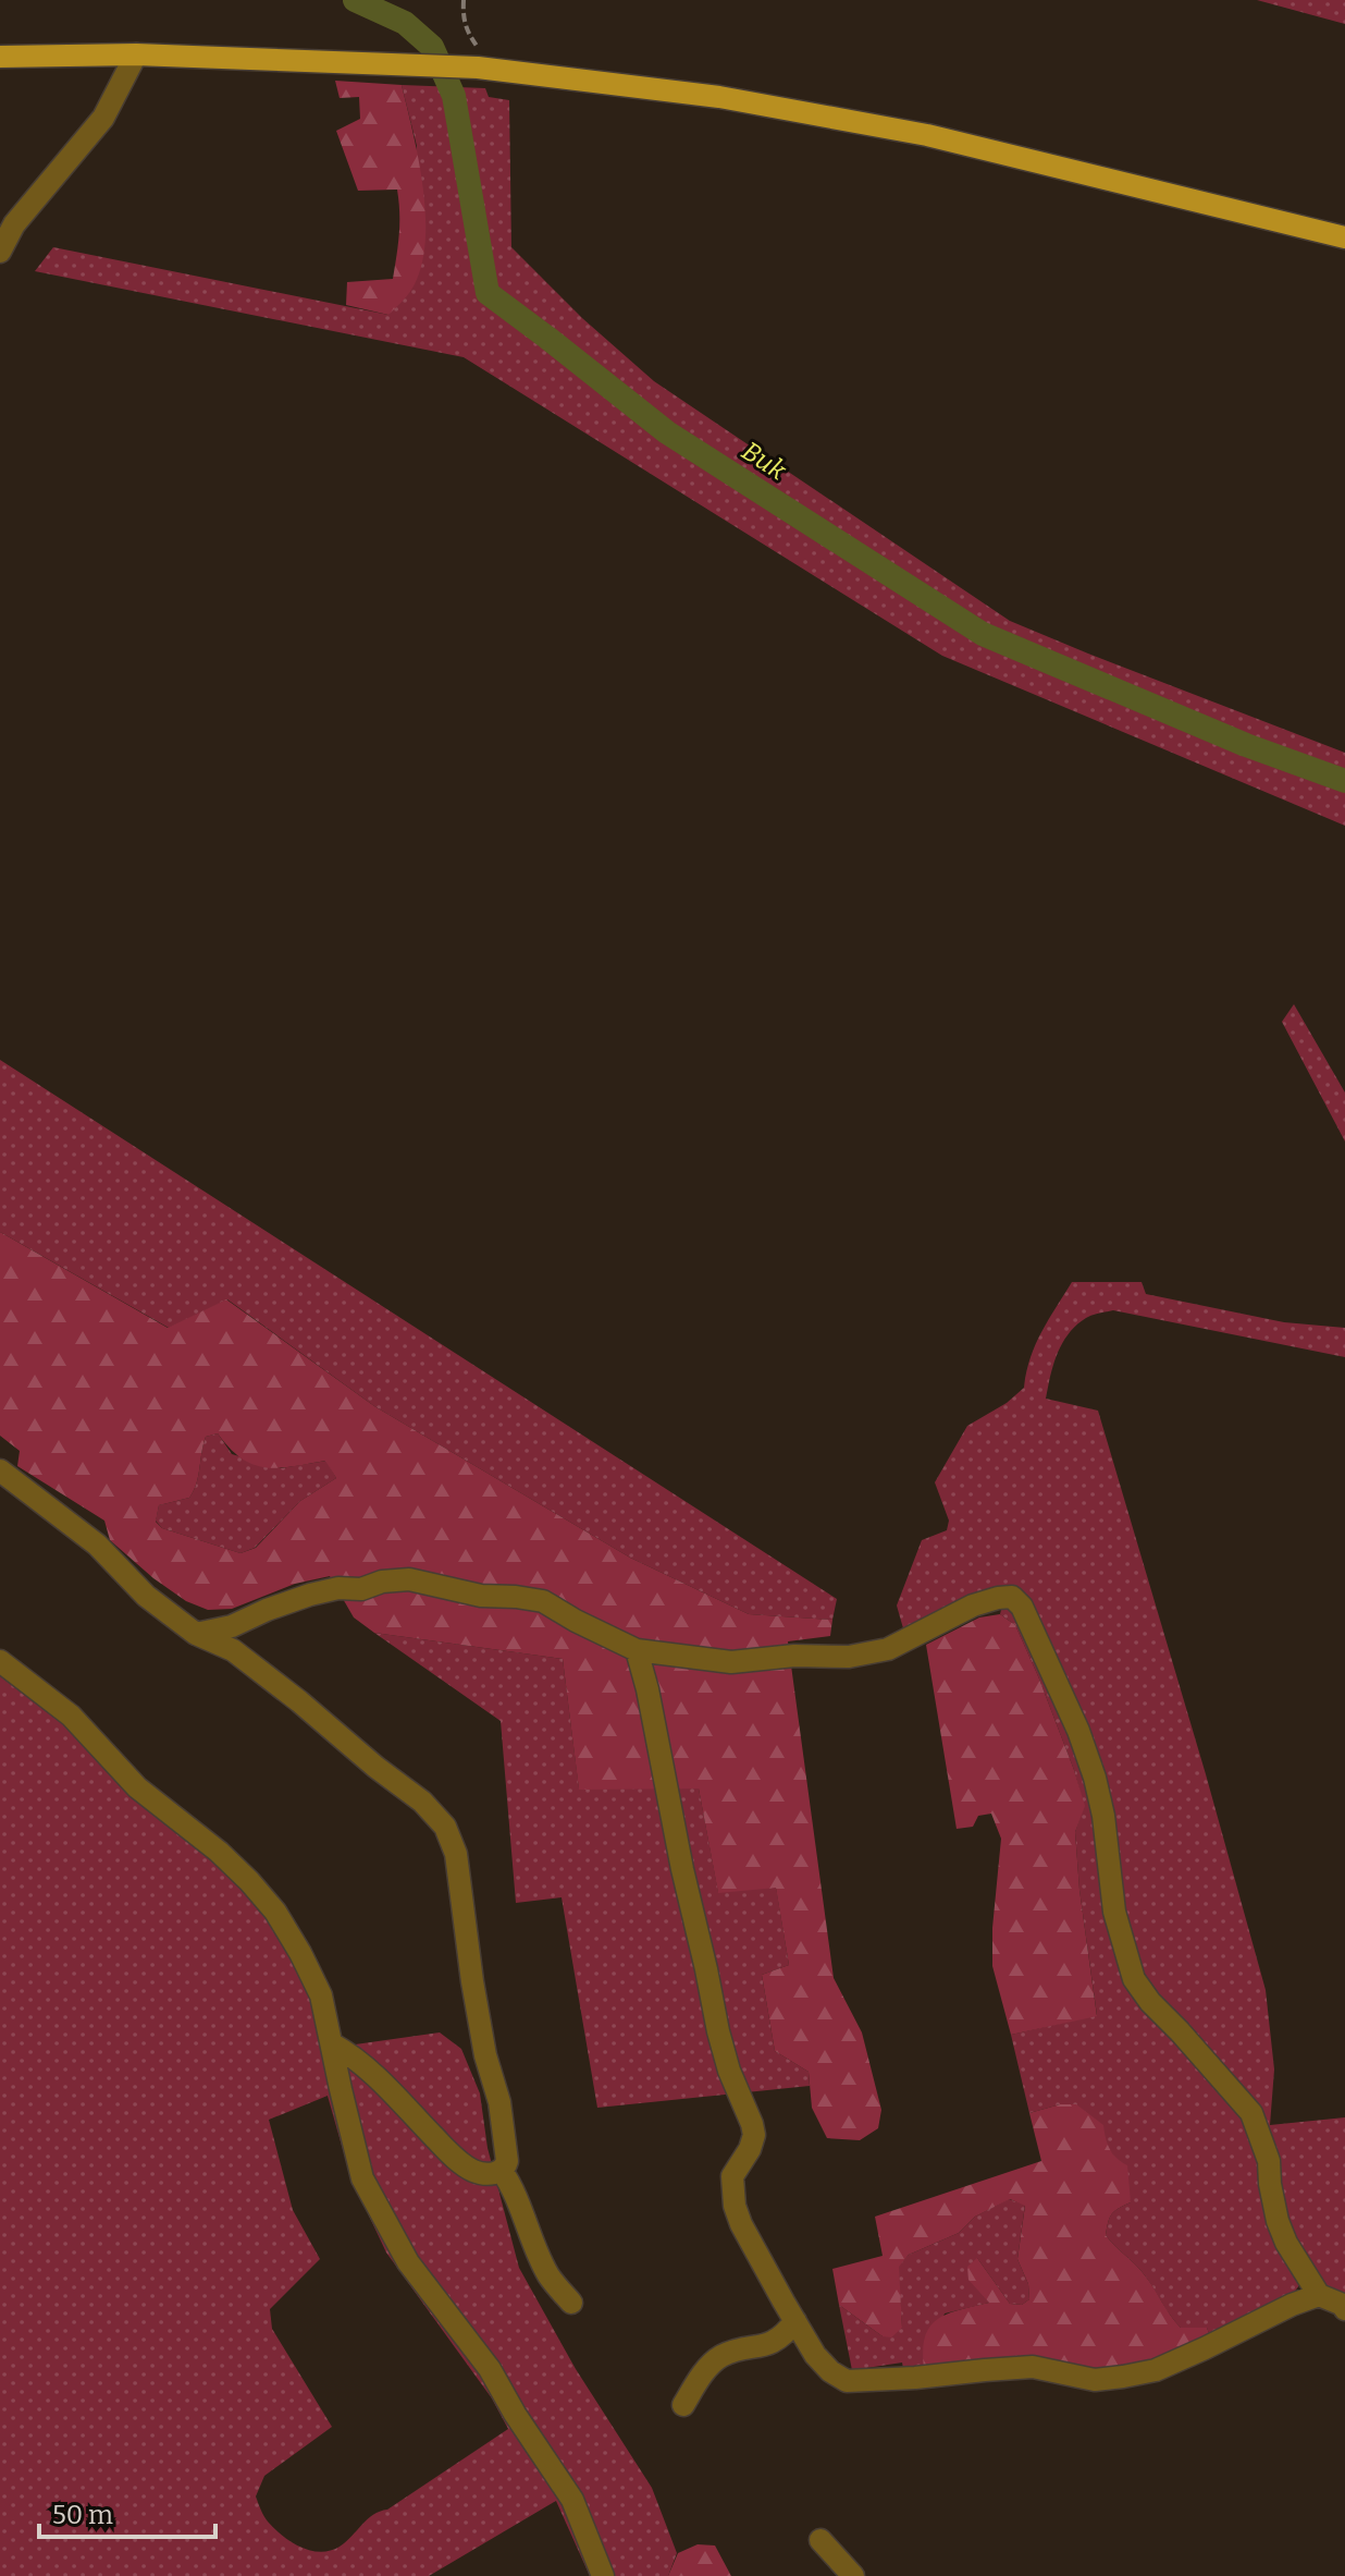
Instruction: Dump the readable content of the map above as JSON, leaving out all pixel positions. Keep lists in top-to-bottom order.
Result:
{
  "water": ["Buk"],
  "scale_bar": "50 m"
}
